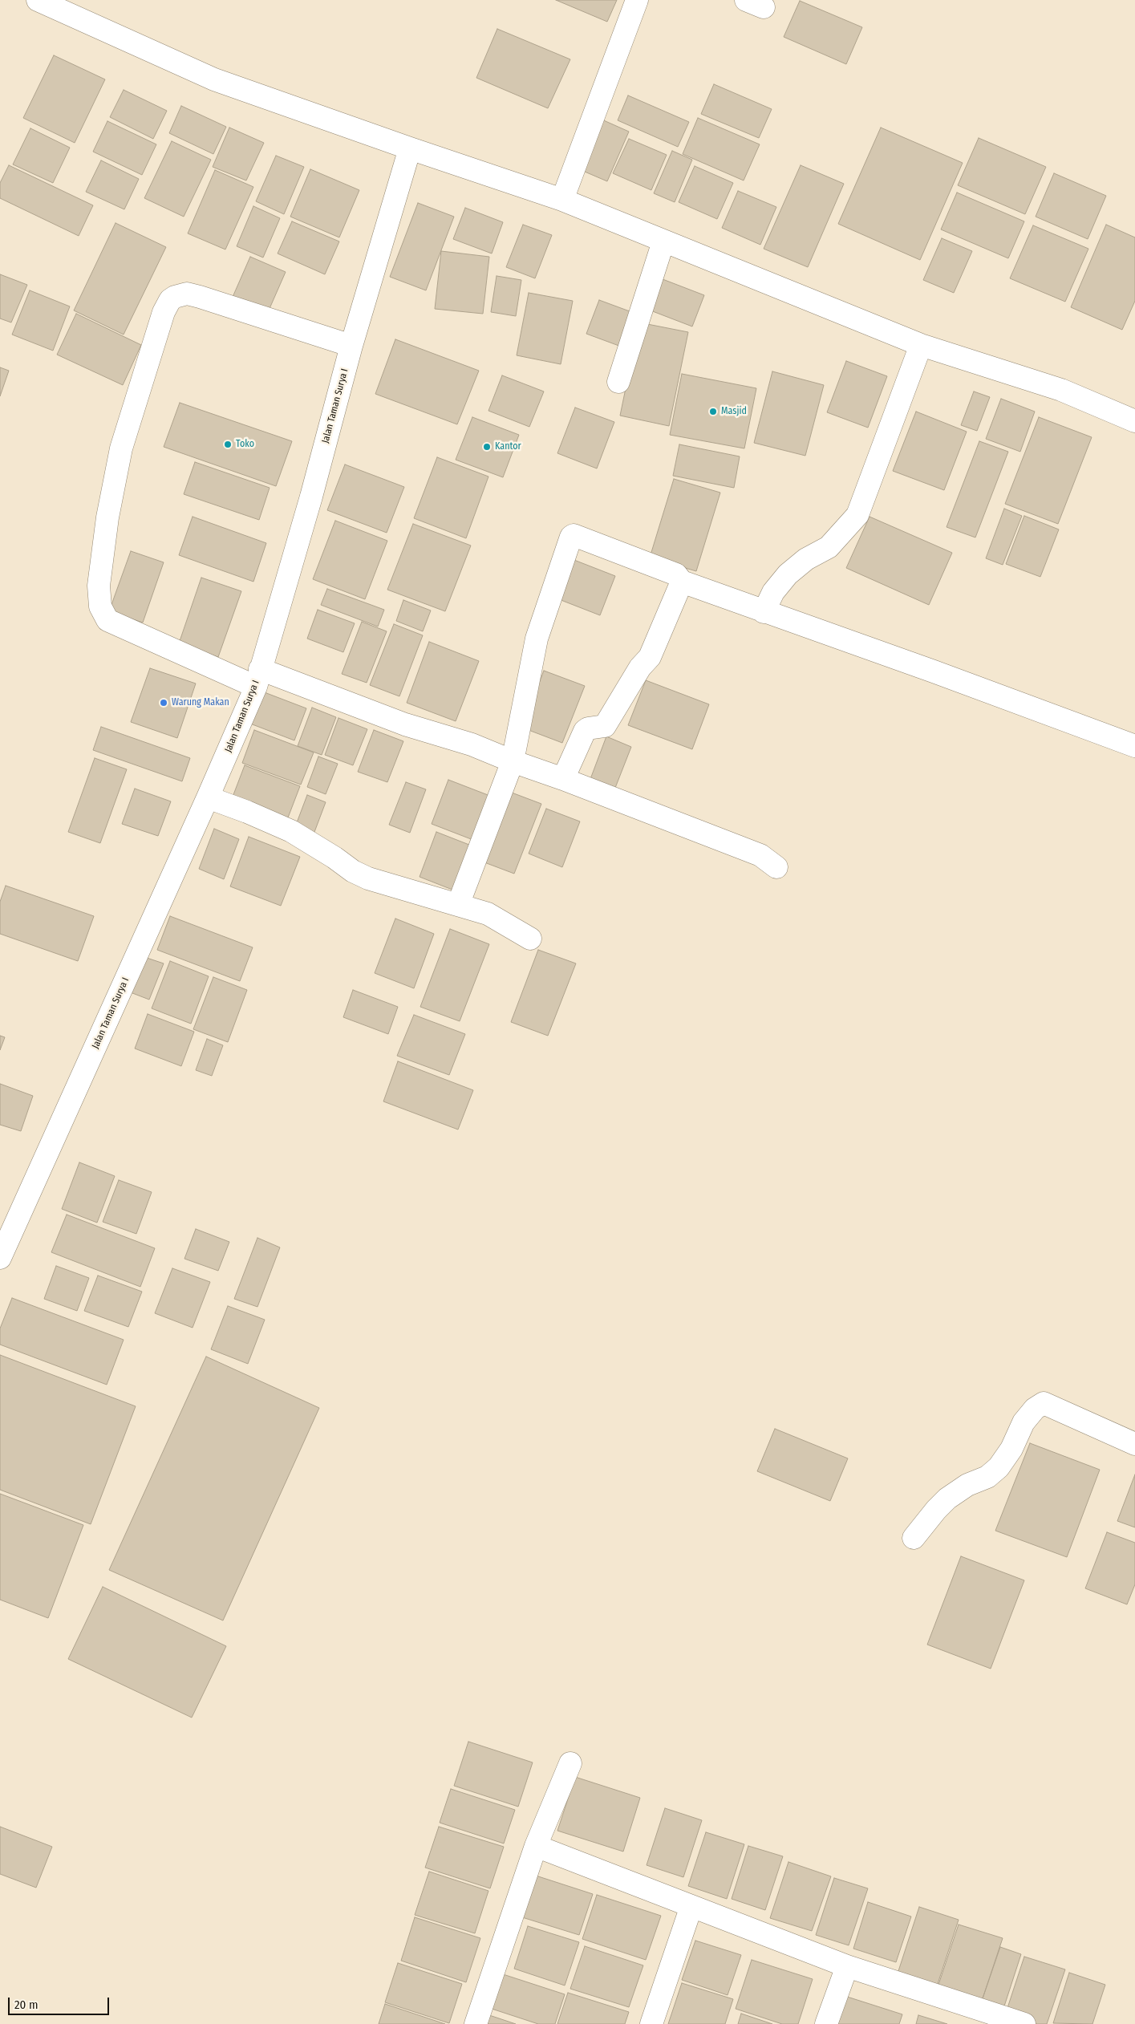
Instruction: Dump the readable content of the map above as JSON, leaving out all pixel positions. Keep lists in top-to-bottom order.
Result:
{
  "streets": {
    "street": ["Jalan Taman Surya I"]
  },
  "places": [
    "Masjid",
    "Toko",
    "Kantor",
    "Warung Makan"
  ],
  "scale_bar": "20 m"
}
